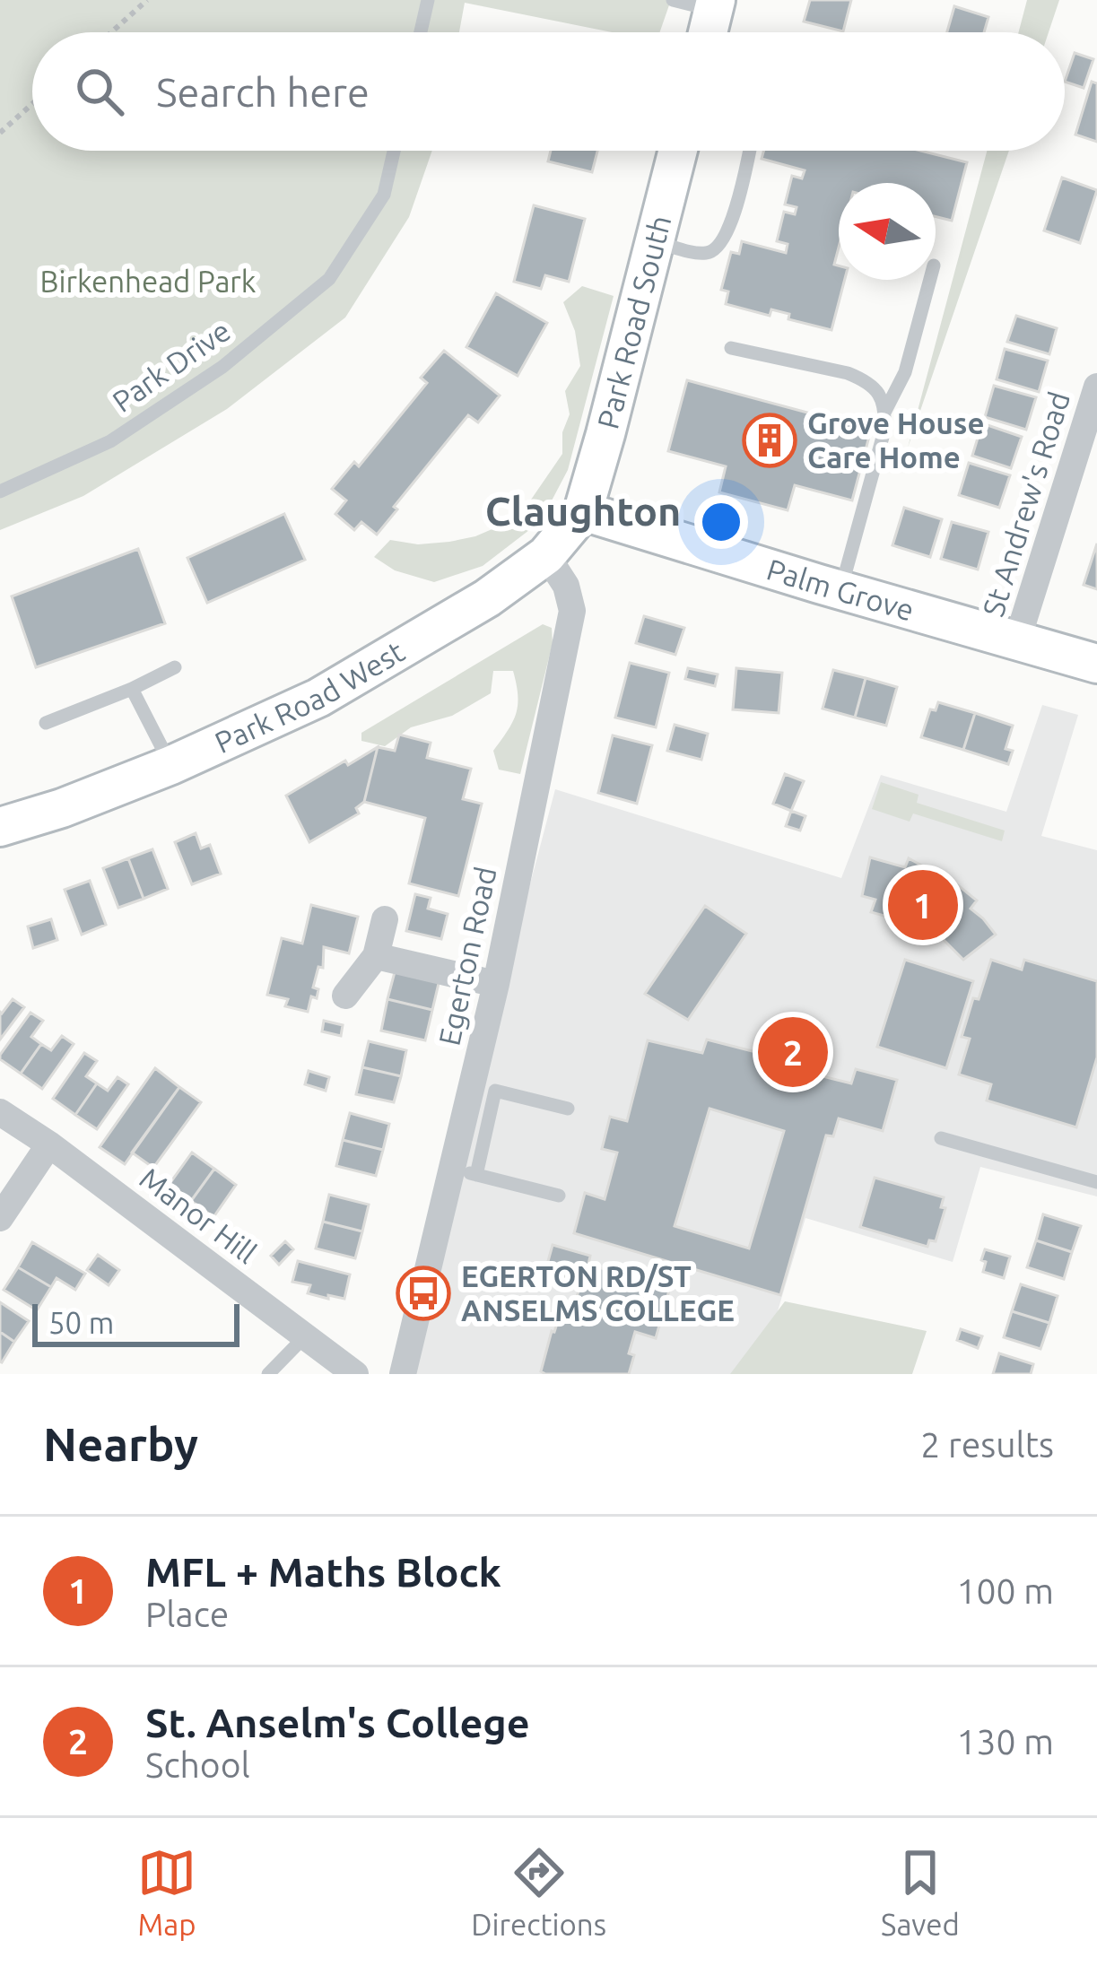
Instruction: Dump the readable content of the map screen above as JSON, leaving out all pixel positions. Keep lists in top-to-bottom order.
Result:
{
  "streets": {
    "street": [
      "Park Road South",
      "St Andrew's Road",
      "Palm Grove",
      "Park Road West",
      "Egerton Road",
      "Manor Hill"
    ],
    "lane": ["Park Drive"]
  },
  "crossings": [
    ["Park Road South", "Palm Grove"],
    ["Park Road South", "Park Road West"],
    ["St Andrew's Road", "Palm Grove"],
    ["Palm Grove", "Park Road West"],
    ["Park Road West", "Egerton Road"]
  ],
  "districts": ["Claughton"],
  "parks": ["Birkenhead Park"],
  "places": {
    "building": ["Grove House Care Home"],
    "bus stop": ["EGERTON RD/ST ANSELMS COLLEGE"]
  },
  "scale_bar": "50 m",
  "north": "left",
  "page": {
    "search": "Search here",
    "pins": ["1", "2"],
    "scale": "50 m",
    "heading": ["Nearby", "2 results"],
    "list": [
      {
        "mark": "1",
        "name": "MFL + Maths Block",
        "note": "Place",
        "value": "100 m"
      },
      {
        "mark": "2",
        "name": "St. Anselm's College",
        "note": "School",
        "value": "130 m"
      }
    ],
    "nav": ["Map", "Directions", "Saved"]
  }
}
